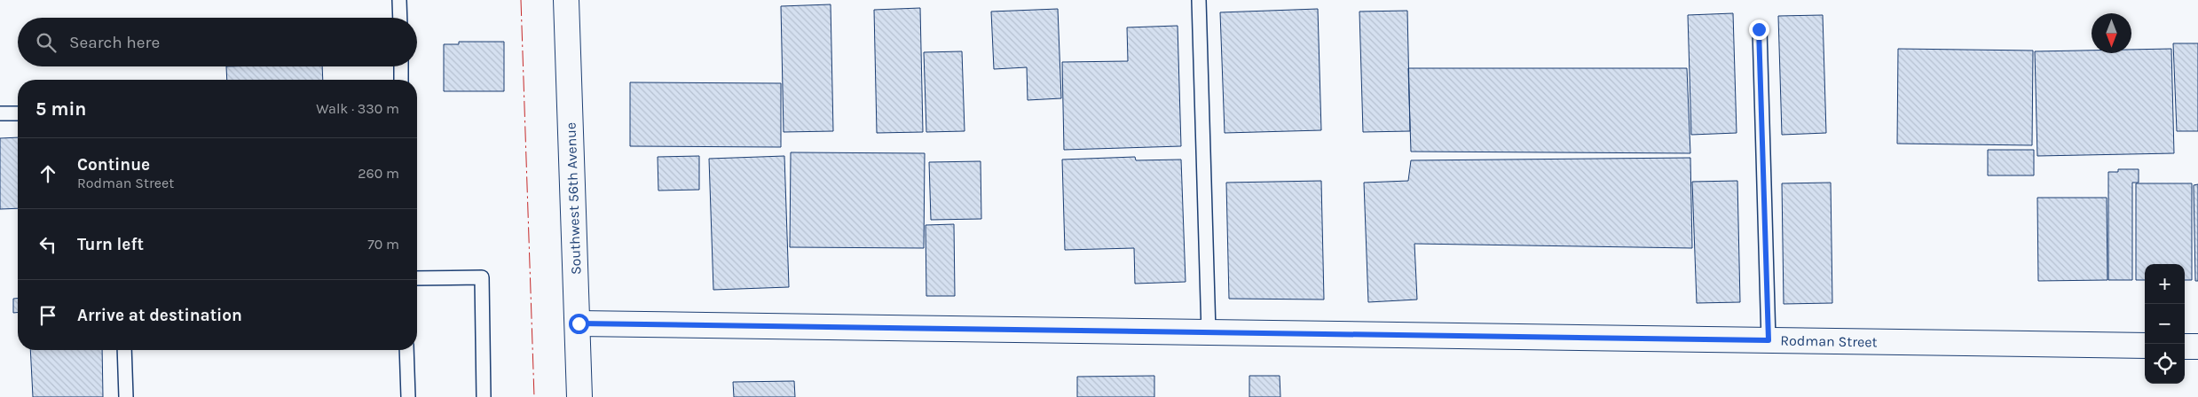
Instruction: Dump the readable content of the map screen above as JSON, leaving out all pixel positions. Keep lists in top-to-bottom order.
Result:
{
  "streets": {
    "street": ["Southwest 56th Avenue", "Rodman Street"]
  },
  "crossings": [
    ["Southwest 56th Avenue", "Rodman Street"]
  ],
  "north": "bottom",
  "page": {
    "search": "Search here",
    "heading": ["5 min", "Walk · 330 m"],
    "list": [
      ["Continue", "Rodman Street", "260 m"],
      ["Turn left", "70 m"],
      "Arrive at destination"
    ],
    "map_buttons": ["+", "−"]
  }
}
